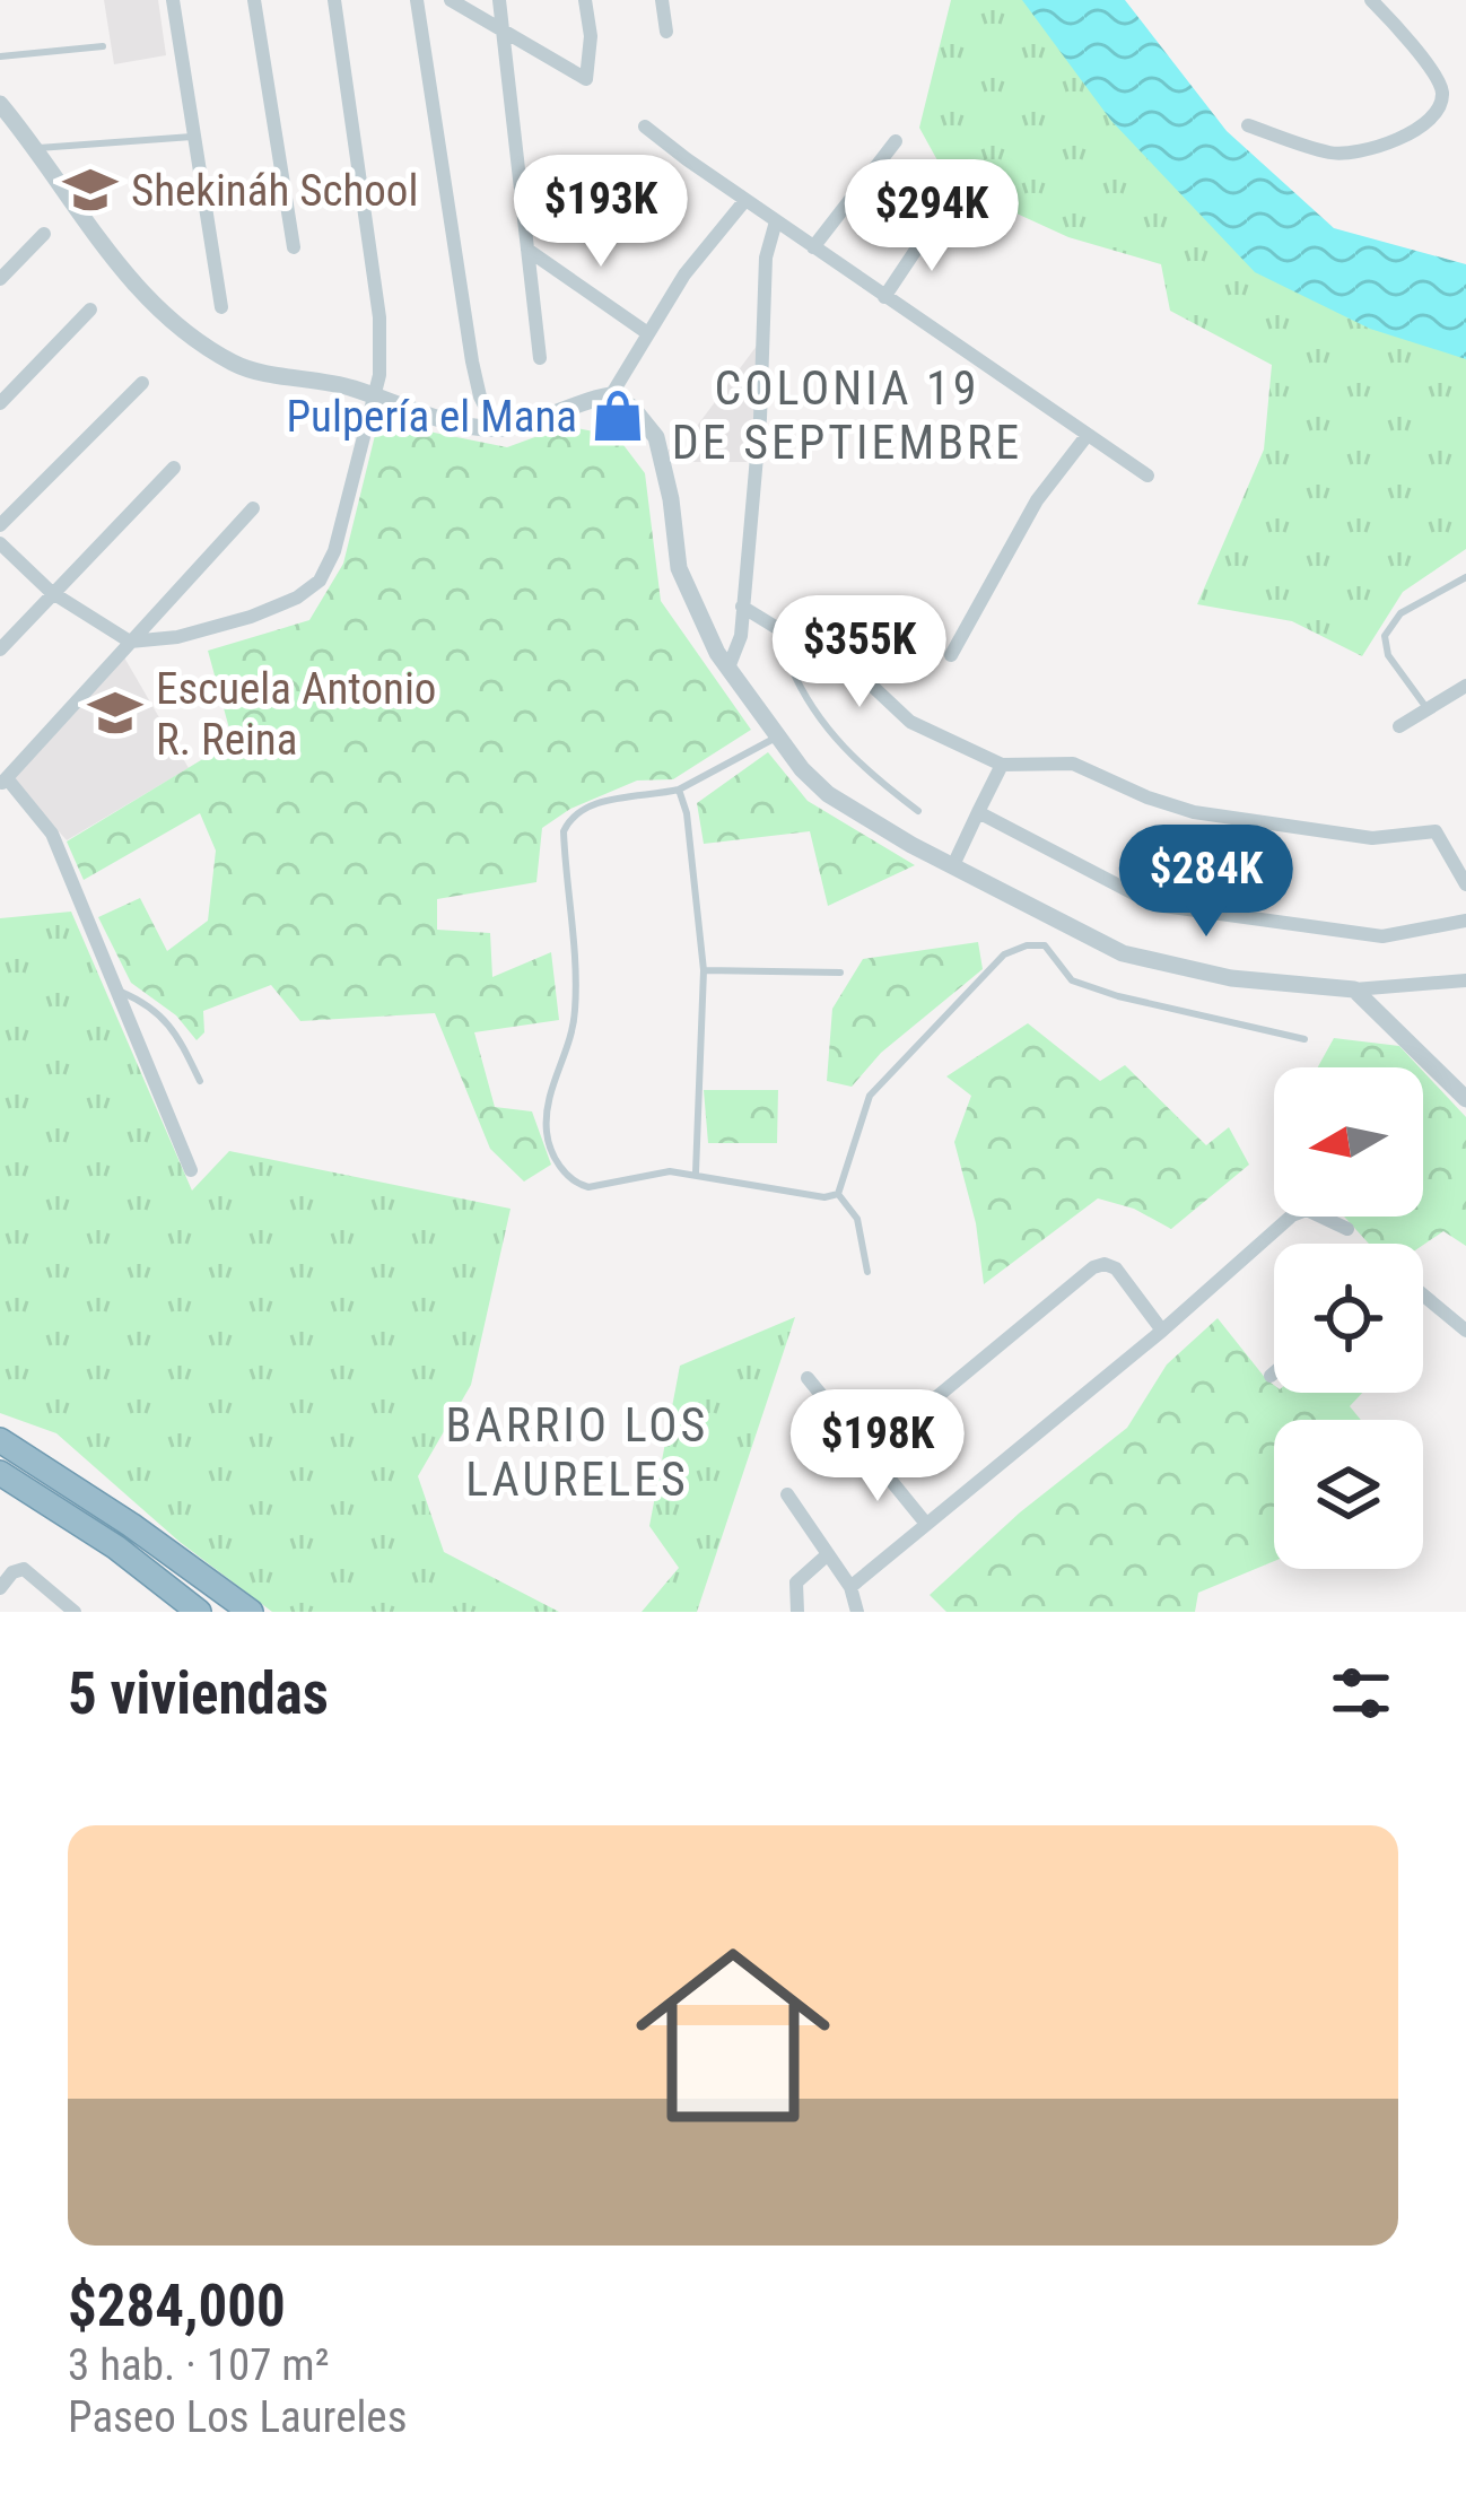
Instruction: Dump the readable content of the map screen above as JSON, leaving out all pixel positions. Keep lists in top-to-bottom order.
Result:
{
  "districts": ["COLONIA 19 DE SEPTIEMBRE", "BARRIO LOS LAURELES"],
  "places": {
    "school or university": ["Shekináh School", "Escuela Antonio R. Reina"],
    "shop": ["Pulpería el Mana"]
  },
  "north": "left",
  "page": {
    "price": [
      "$193K",
      "$294K",
      "$355K",
      "$284K",
      "$198K"
    ],
    "heading": "5 viviendas",
    "list": [
      {
        "name": "$284,000",
        "note": "3 hab. · 107 m² · Paseo Los Laureles"
      }
    ]
  }
}
